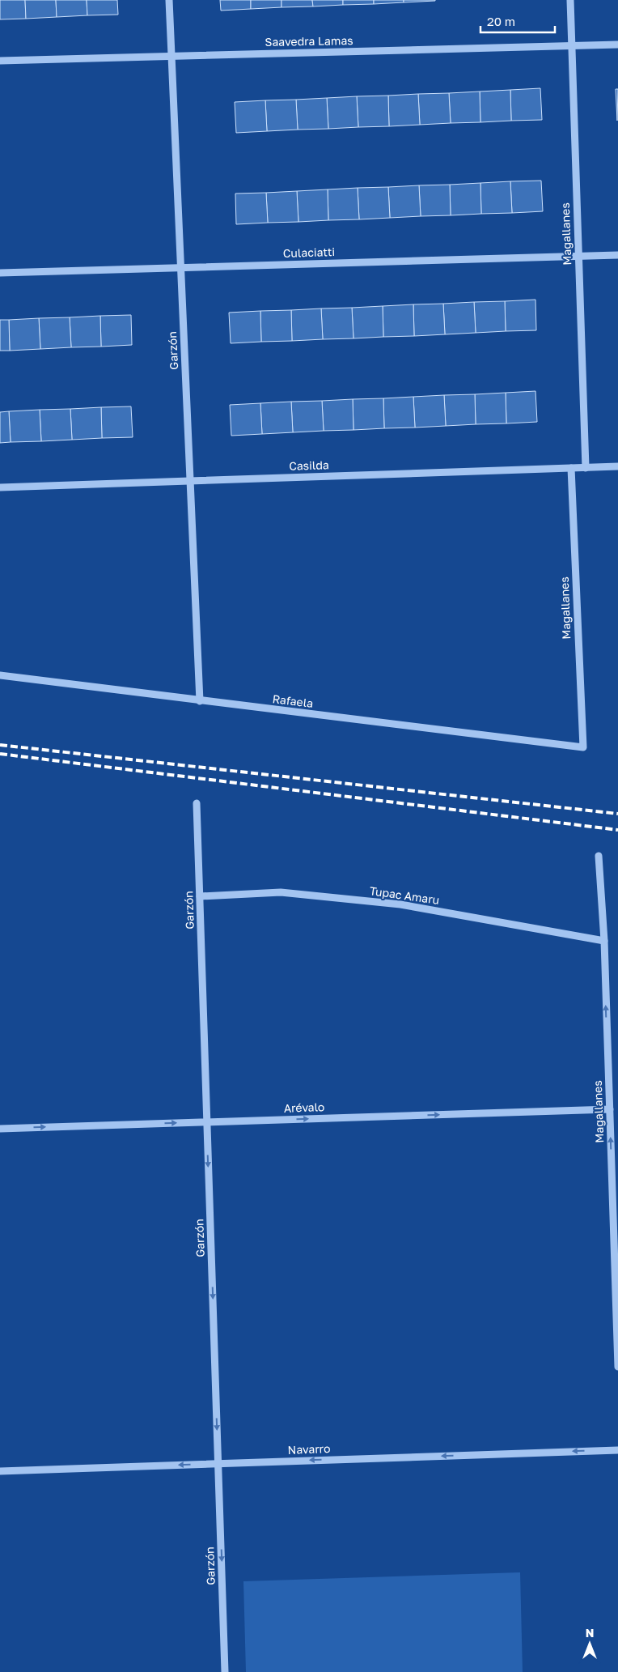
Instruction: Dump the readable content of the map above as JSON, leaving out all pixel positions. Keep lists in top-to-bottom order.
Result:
{
  "streets": {
    "street": [
      "Saavedra Lamas",
      "Magallanes",
      "Culaciatti",
      "Garzón",
      "Casilda",
      "Rafaela",
      "Tupac Amaru",
      "Arévalo",
      "Navarro"
    ]
  },
  "crossings": [
    ["Saavedra Lamas", "Magallanes"],
    ["Saavedra Lamas", "Garzón"],
    ["Magallanes", "Culaciatti"],
    ["Magallanes", "Casilda"],
    ["Magallanes", "Rafaela"],
    ["Magallanes", "Tupac Amaru"],
    ["Magallanes", "Arévalo"],
    ["Culaciatti", "Garzón"],
    ["Garzón", "Casilda"],
    ["Garzón", "Rafaela"],
    ["Garzón", "Tupac Amaru"],
    ["Garzón", "Arévalo"],
    ["Garzón", "Navarro"]
  ],
  "one_way": ["Garzón", "Arévalo", "Navarro"],
  "scale_bar": "20 m",
  "north": "top"
}
